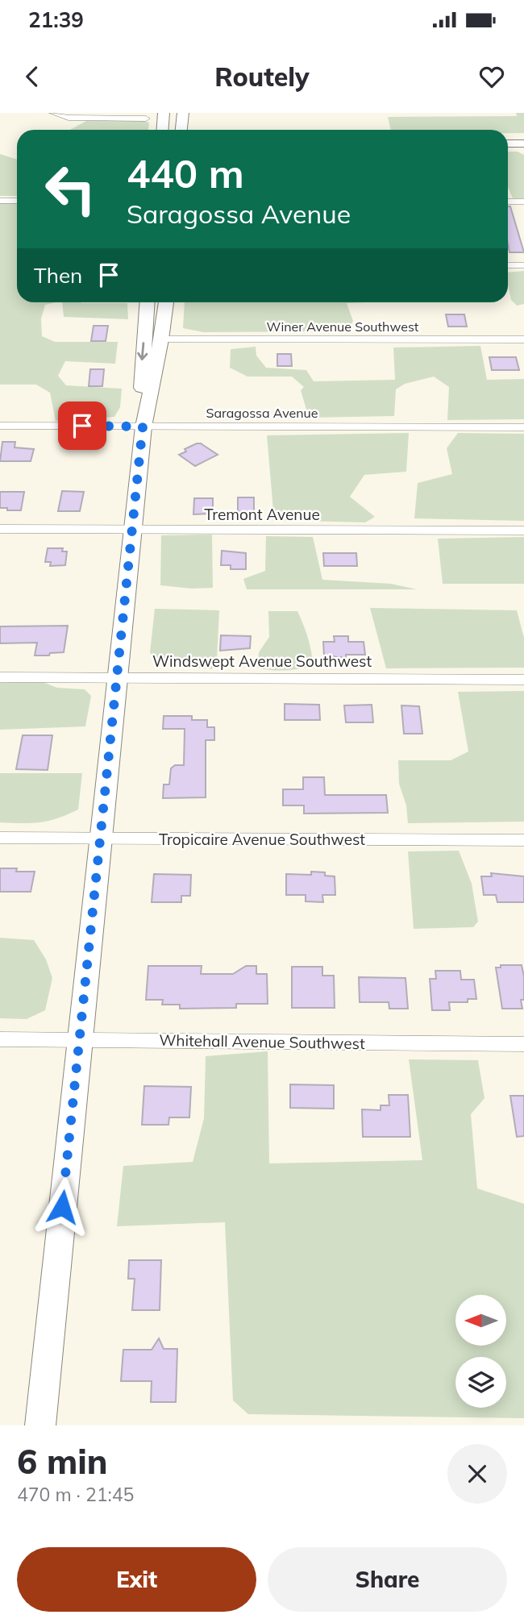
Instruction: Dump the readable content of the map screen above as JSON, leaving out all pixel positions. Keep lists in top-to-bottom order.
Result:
{
  "streets": {
    "street": [
      "Winer Avenue Southwest",
      "Saragossa Avenue",
      "Tremont Avenue",
      "Windswept Avenue Southwest",
      "Tropicaire Avenue Southwest",
      "Whitehall Avenue Southwest"
    ]
  },
  "north": "left",
  "page": {
    "status": "21:39",
    "header": "Routely",
    "turn": ["440 m", "Saragossa Avenue"],
    "then": "Then",
    "heading": ["6 min", "470 m · 21:45"],
    "buttons": ["Exit", "Share"]
  }
}
